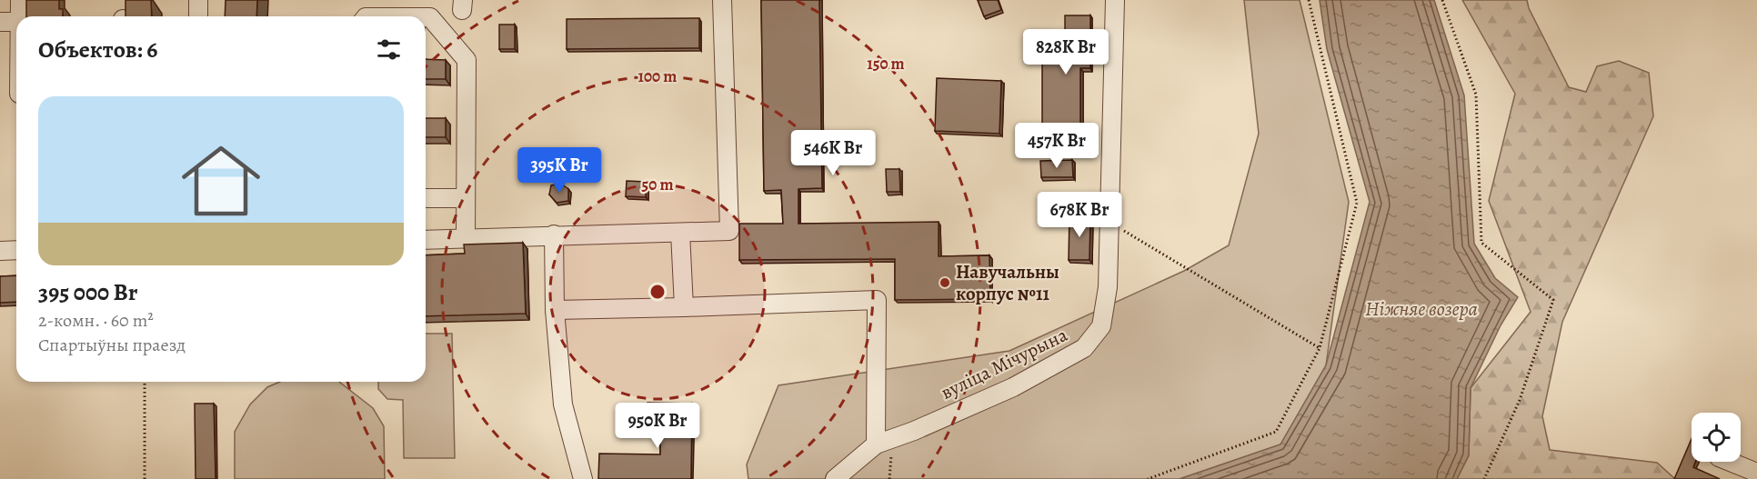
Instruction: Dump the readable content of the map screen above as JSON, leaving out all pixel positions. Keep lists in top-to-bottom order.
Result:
{
  "streets": {
    "street": ["вуліца Мічурына"]
  },
  "water": ["Ніжняе возера"],
  "places": ["Навучальны корпус №11"],
  "page": {
    "heading": "Объектов: 6",
    "price": [
      "828K Br",
      "457K Br",
      "546K Br",
      "395K Br",
      "678K Br",
      "950K Br"
    ],
    "list": [
      {
        "name": "395 000 Br",
        "note": "2-комн. · 60 m² · Спартыўны праезд"
      }
    ]
  },
  "rings": ["150 m", "100 m", "50 m"]
}
